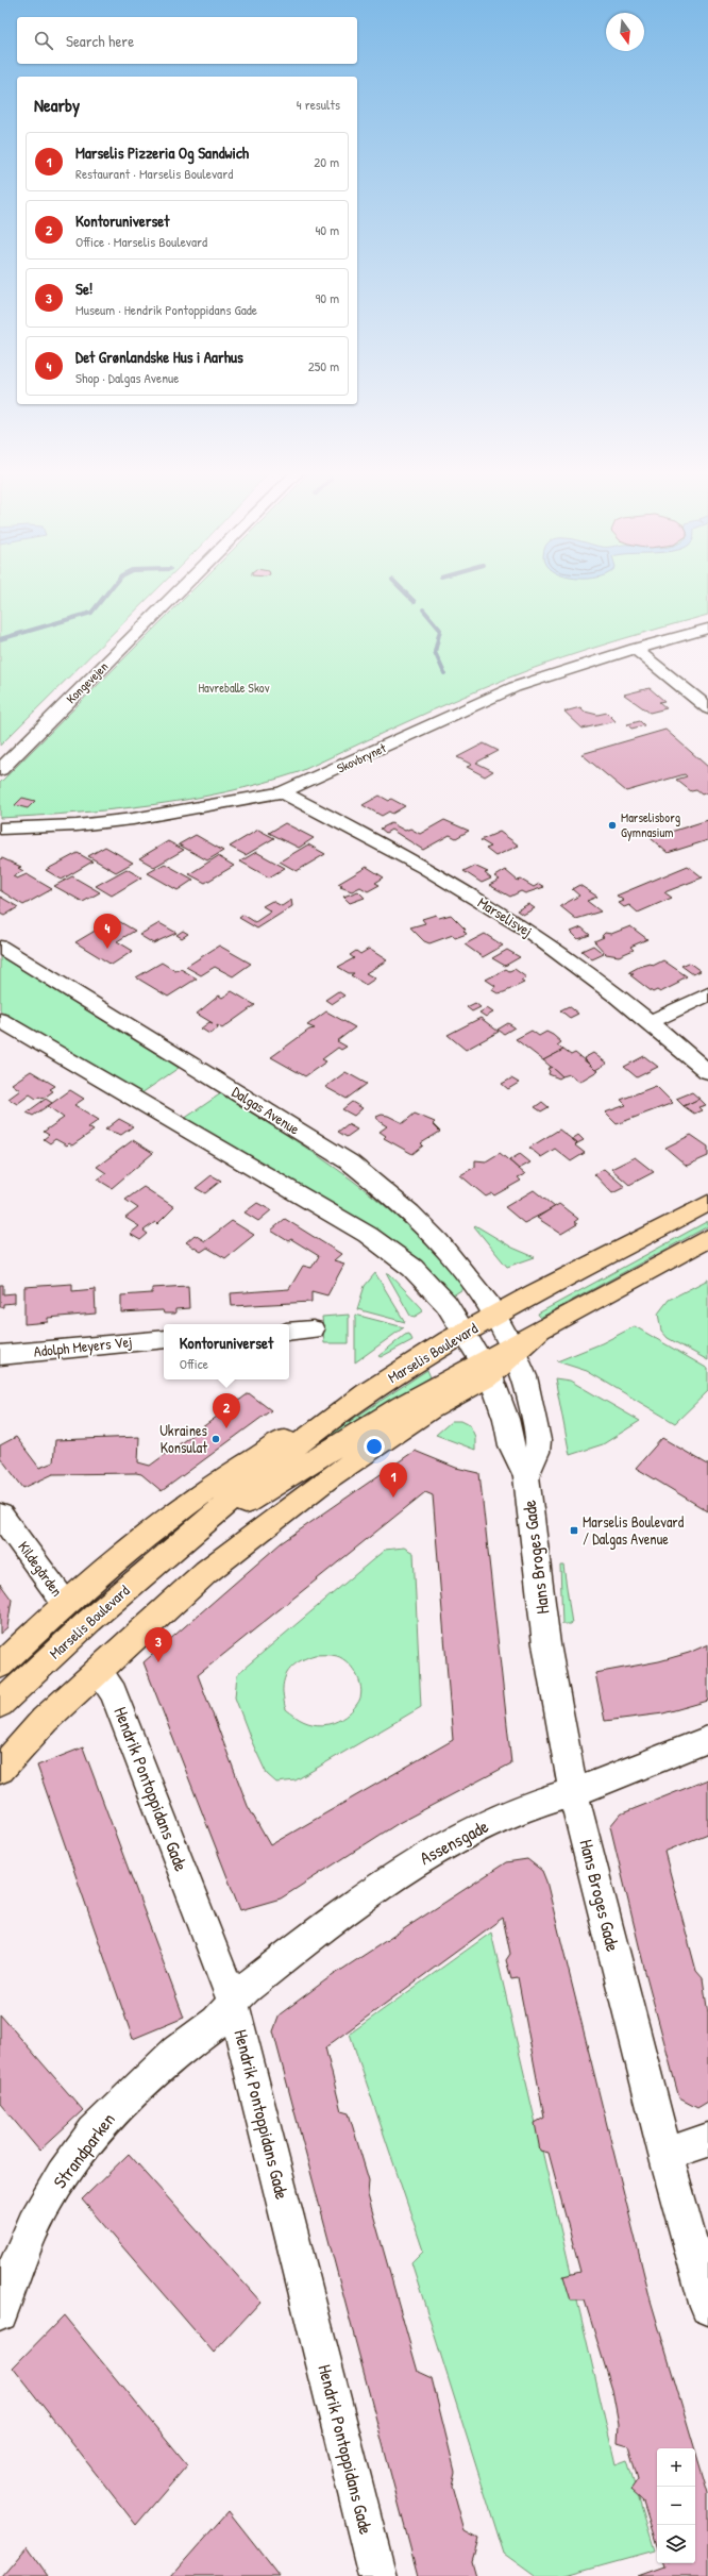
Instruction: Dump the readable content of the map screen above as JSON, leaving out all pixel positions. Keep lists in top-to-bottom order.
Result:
{
  "streets": {
    "main road": ["Marselis Boulevard"],
    "street": [
      "Kongevejen",
      "Skovbrynet",
      "Marselisvej",
      "Dalgas Avenue",
      "Adolph Meyers Vej",
      "Hans Broges Gade",
      "Kildegården",
      "Hendrik Pontoppidans Gade",
      "Assensgade",
      "Strandparken"
    ]
  },
  "crossings": [
    ["Skovbrynet", "Marselisvej"],
    ["Dalgas Avenue", "Marselis Boulevard"],
    ["Dalgas Avenue", "Hans Broges Gade"],
    ["Marselis Boulevard", "Hans Broges Gade"],
    ["Hans Broges Gade", "Assensgade"],
    ["Hendrik Pontoppidans Gade", "Assensgade"],
    ["Hendrik Pontoppidans Gade", "Strandparken"],
    ["Assensgade", "Strandparken"]
  ],
  "parks": ["Havreballe Skov"],
  "places": {
    "other": ["Marselisborg Gymnasium", "Ukraines Konsulat"],
    "transit": ["Marselis Boulevard / Dalgas Avenue"]
  },
  "north": "bottom",
  "page": {
    "search": "Search here",
    "heading": ["Nearby", "4 results"],
    "list": [
      {
        "mark": "1",
        "name": "Marselis Pizzeria Og Sandwich",
        "note": "Restaurant · Marselis Boulevard",
        "value": "20 m"
      },
      {
        "mark": "2",
        "name": "Kontoruniverset",
        "note": "Office · Marselis Boulevard",
        "value": "40 m"
      },
      {
        "mark": "3",
        "name": "Se!",
        "note": "Museum · Hendrik Pontoppidans Gade",
        "value": "90 m"
      },
      {
        "mark": "4",
        "name": "Det Grønlandske Hus i Aarhus",
        "note": "Shop · Dalgas Avenue",
        "value": "250 m"
      }
    ],
    "pins": [
      "4",
      "2",
      "1",
      "3"
    ],
    "popup": ["Kontoruniverset", "Office"],
    "map_buttons": ["+", "−"]
  }
}
